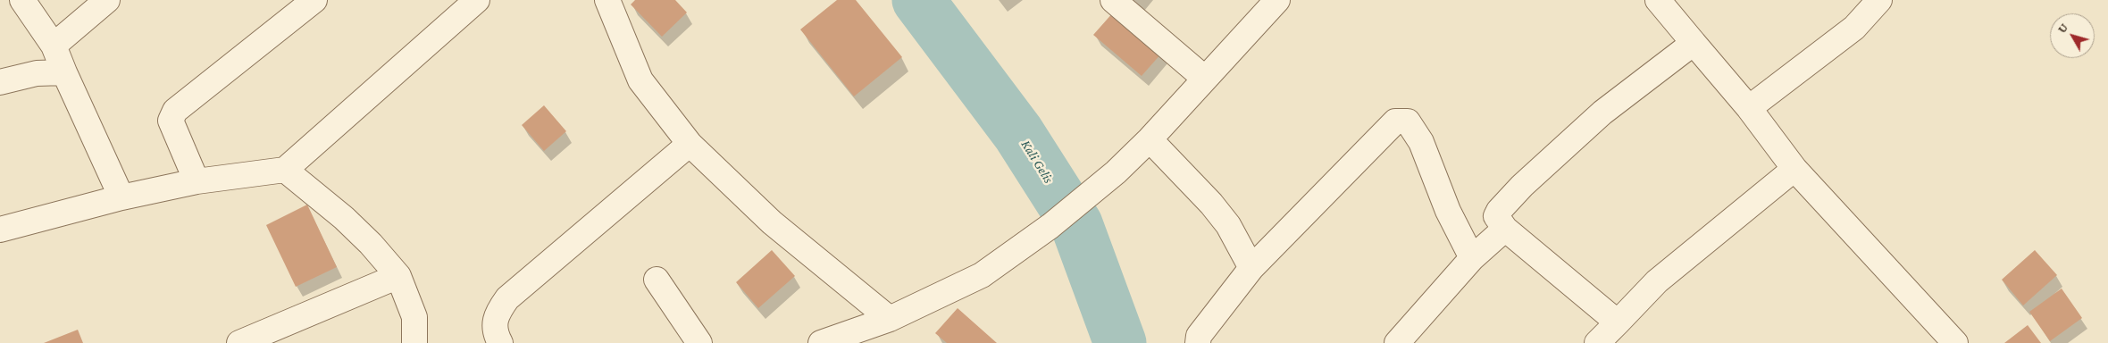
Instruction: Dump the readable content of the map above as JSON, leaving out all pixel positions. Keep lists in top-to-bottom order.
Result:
{
  "water": ["Kali Gelis"],
  "north": "top left"
}
